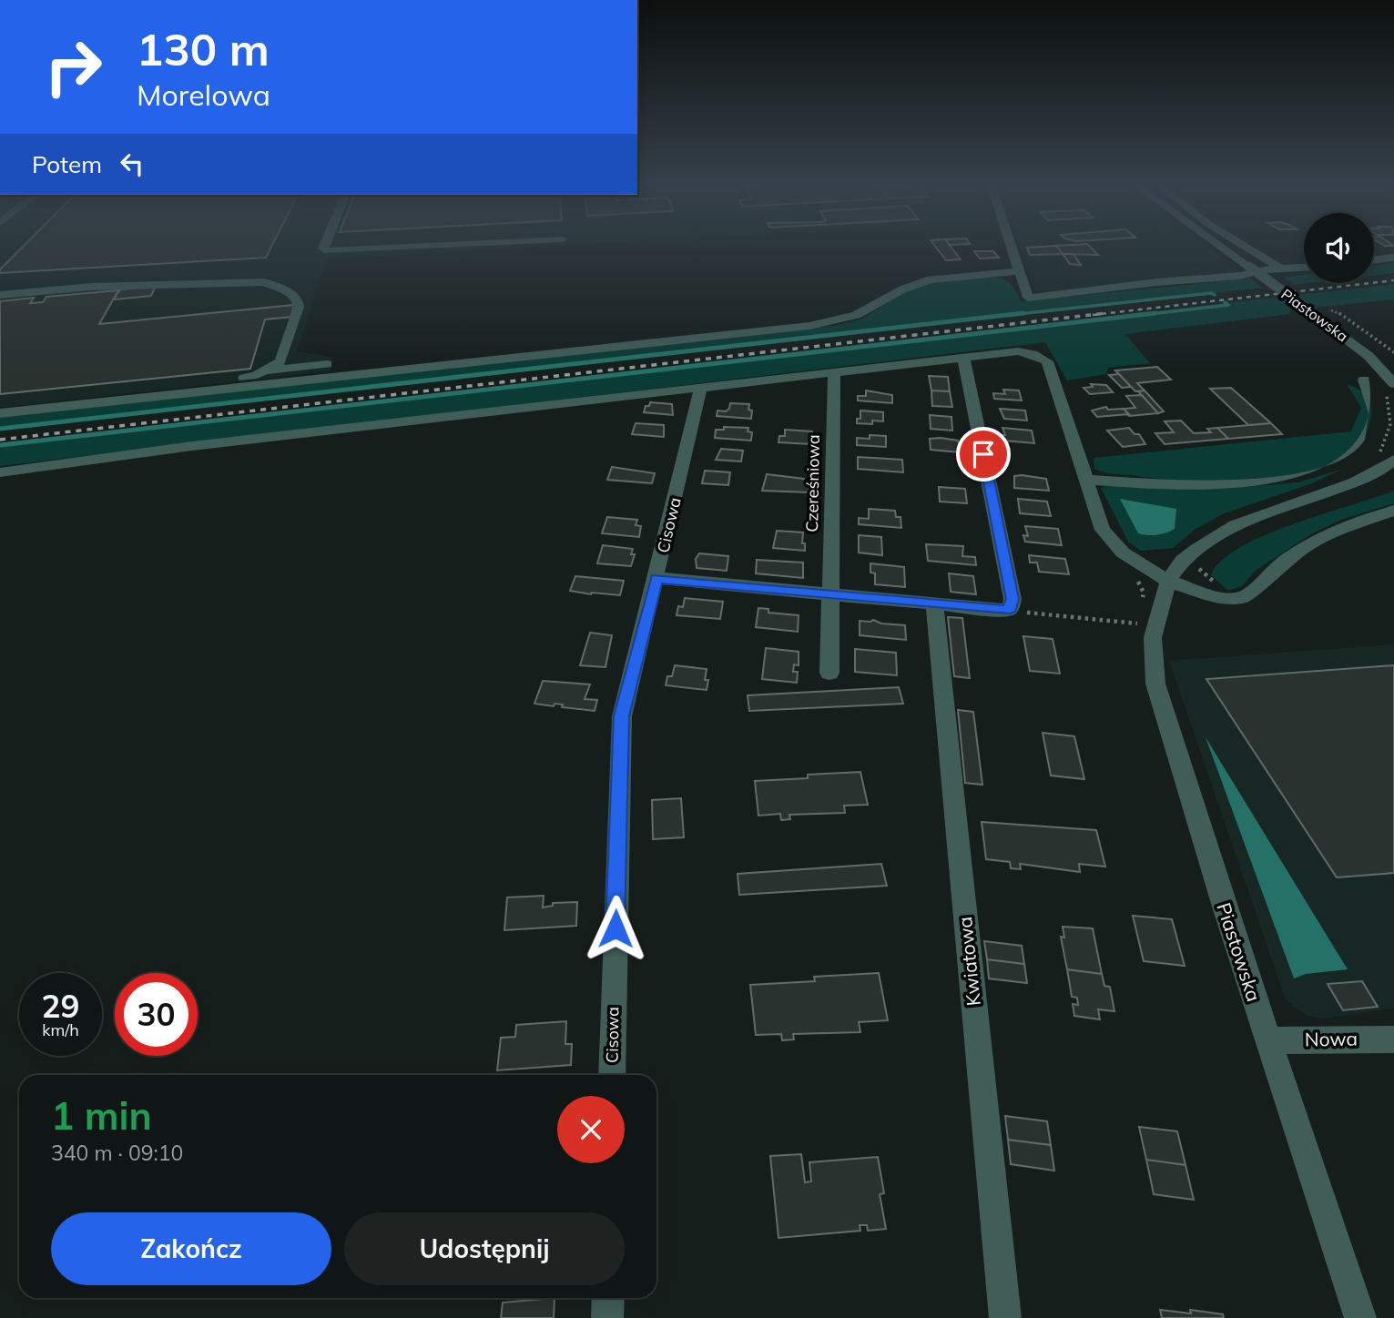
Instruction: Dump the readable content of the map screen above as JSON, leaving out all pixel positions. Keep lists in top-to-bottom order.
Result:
{
  "streets": {
    "street": [
      "Piastowska",
      "Czereśniowa",
      "Cisowa",
      "Kwiatowa",
      "Nowa"
    ]
  },
  "crossings": [
    ["Piastowska", "Nowa"]
  ],
  "page": {
    "turn": ["130 m", "Morelowa"],
    "then": "Potem",
    "speed": "29 km/h",
    "limit": "30",
    "heading": ["1 min", "340 m · 09:10"],
    "buttons": ["Zakończ", "Udostępnij"]
  }
}
